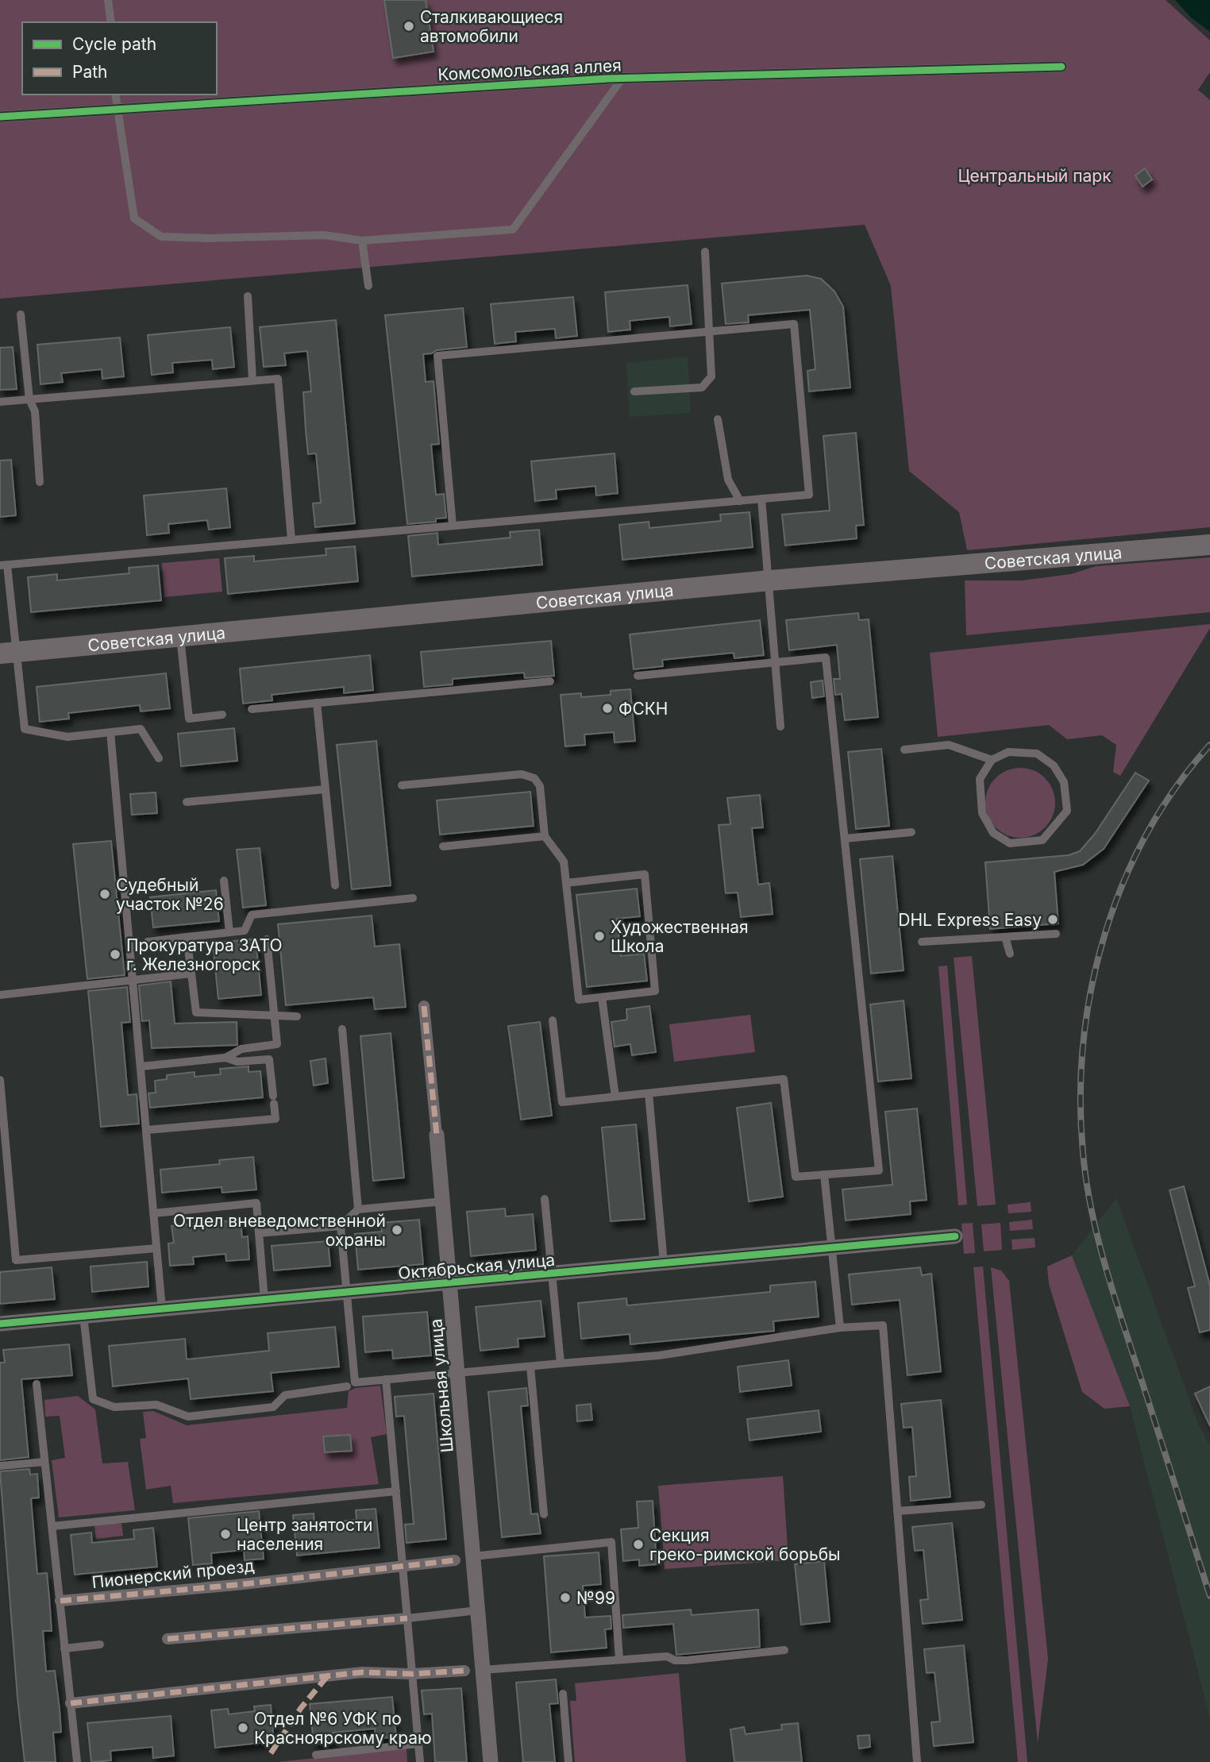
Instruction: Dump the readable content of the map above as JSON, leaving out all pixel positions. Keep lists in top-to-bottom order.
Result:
{
  "streets": {
    "main road": ["Советская улица"],
    "street": [
      "Комсомольская аллея",
      "Октябрьская улица",
      "Школьная улица",
      "Пионерский проезд"
    ]
  },
  "crossings": [
    ["Октябрьская улица", "Школьная улица"]
  ],
  "parks": ["Центральный парк"],
  "places": [
    "Сталкивающиеся автомобили",
    "ФСКН",
    "Судебный участок №26",
    "DHL Express Easy",
    "Художественная Школа",
    "Прокуратура ЗАТО г. Железногорск",
    "Отдел вневедомственной охраны",
    "Центр занятости населения",
    "Секция греко-римской борьбы",
    "№99",
    "Отдел №6 УФК по Красноярскому краю"
  ],
  "legend": ["Cycle path", "Path"]
}
